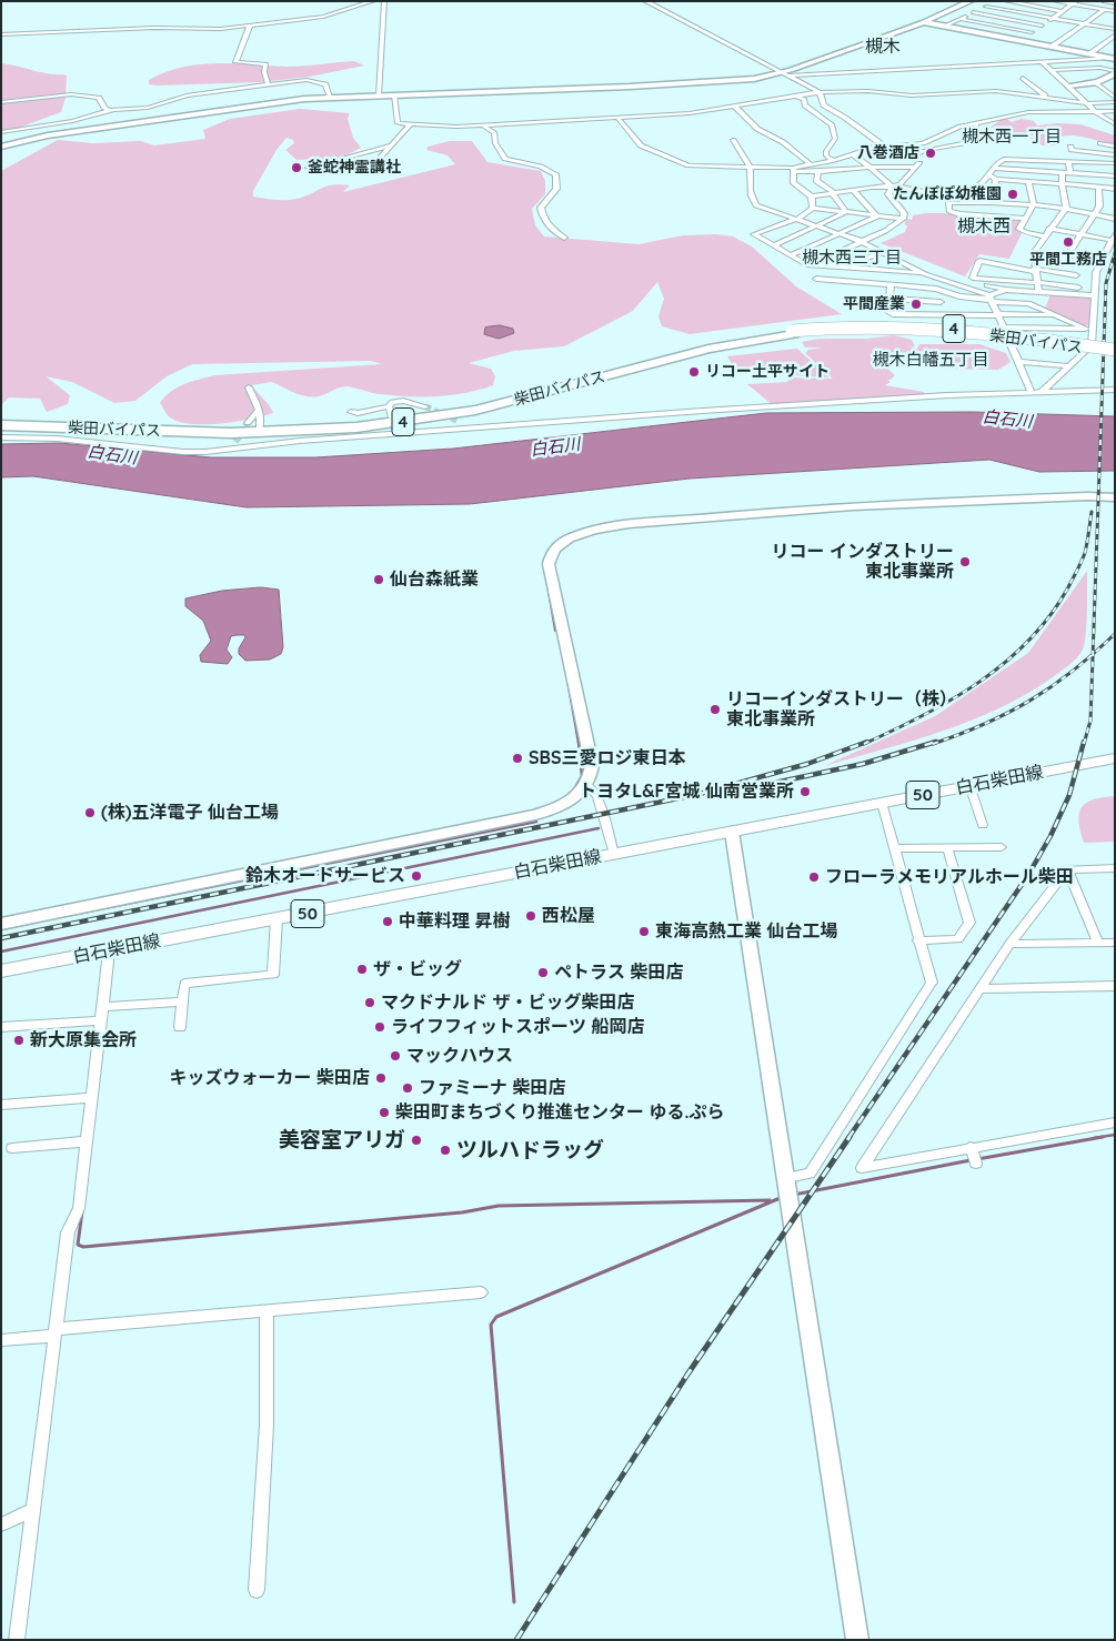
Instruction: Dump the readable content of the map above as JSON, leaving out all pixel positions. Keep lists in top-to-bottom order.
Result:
{
  "streets": {
    "highway": ["4", "柴田バイパス"],
    "main road": ["白石柴田線", "50"]
  },
  "districts": [
    "槻木",
    "槻木西一丁目",
    "槻木西",
    "槻木西三丁目",
    "槻木白幡五丁目"
  ],
  "water": ["白石川"],
  "places": [
    "八巻酒店",
    "釜蛇神霊講社",
    "たんぽぽ幼稚園",
    "平間工務店",
    "平間産業",
    "リコー土平サイト",
    "リコー インダストリー 東北事業所",
    "仙台森紙業",
    "リコーインダストリー（株） 東北事業所",
    "SBS三愛ロジ東日本",
    "トヨタL&F宮城 仙南営業所",
    "(株)五洋電子 仙台工場",
    "鈴木オートサービス",
    "フローラメモリアルホール柴田",
    "西松屋",
    "中華料理 昇樹",
    "東海高熱工業 仙台工場",
    "ザ・ビッグ",
    "ペトラス 柴田店",
    "マクドナルド ザ・ビッグ柴田店",
    "ライフフィットスポーツ 船岡店",
    "新大原集会所",
    "マックハウス",
    "キッズウォーカー 柴田店",
    "ファミーナ 柴田店",
    "柴田町まちづくり推進センター ゆる.ぷら",
    "美容室アリガ",
    "ツルハドラッグ"
  ]
}
